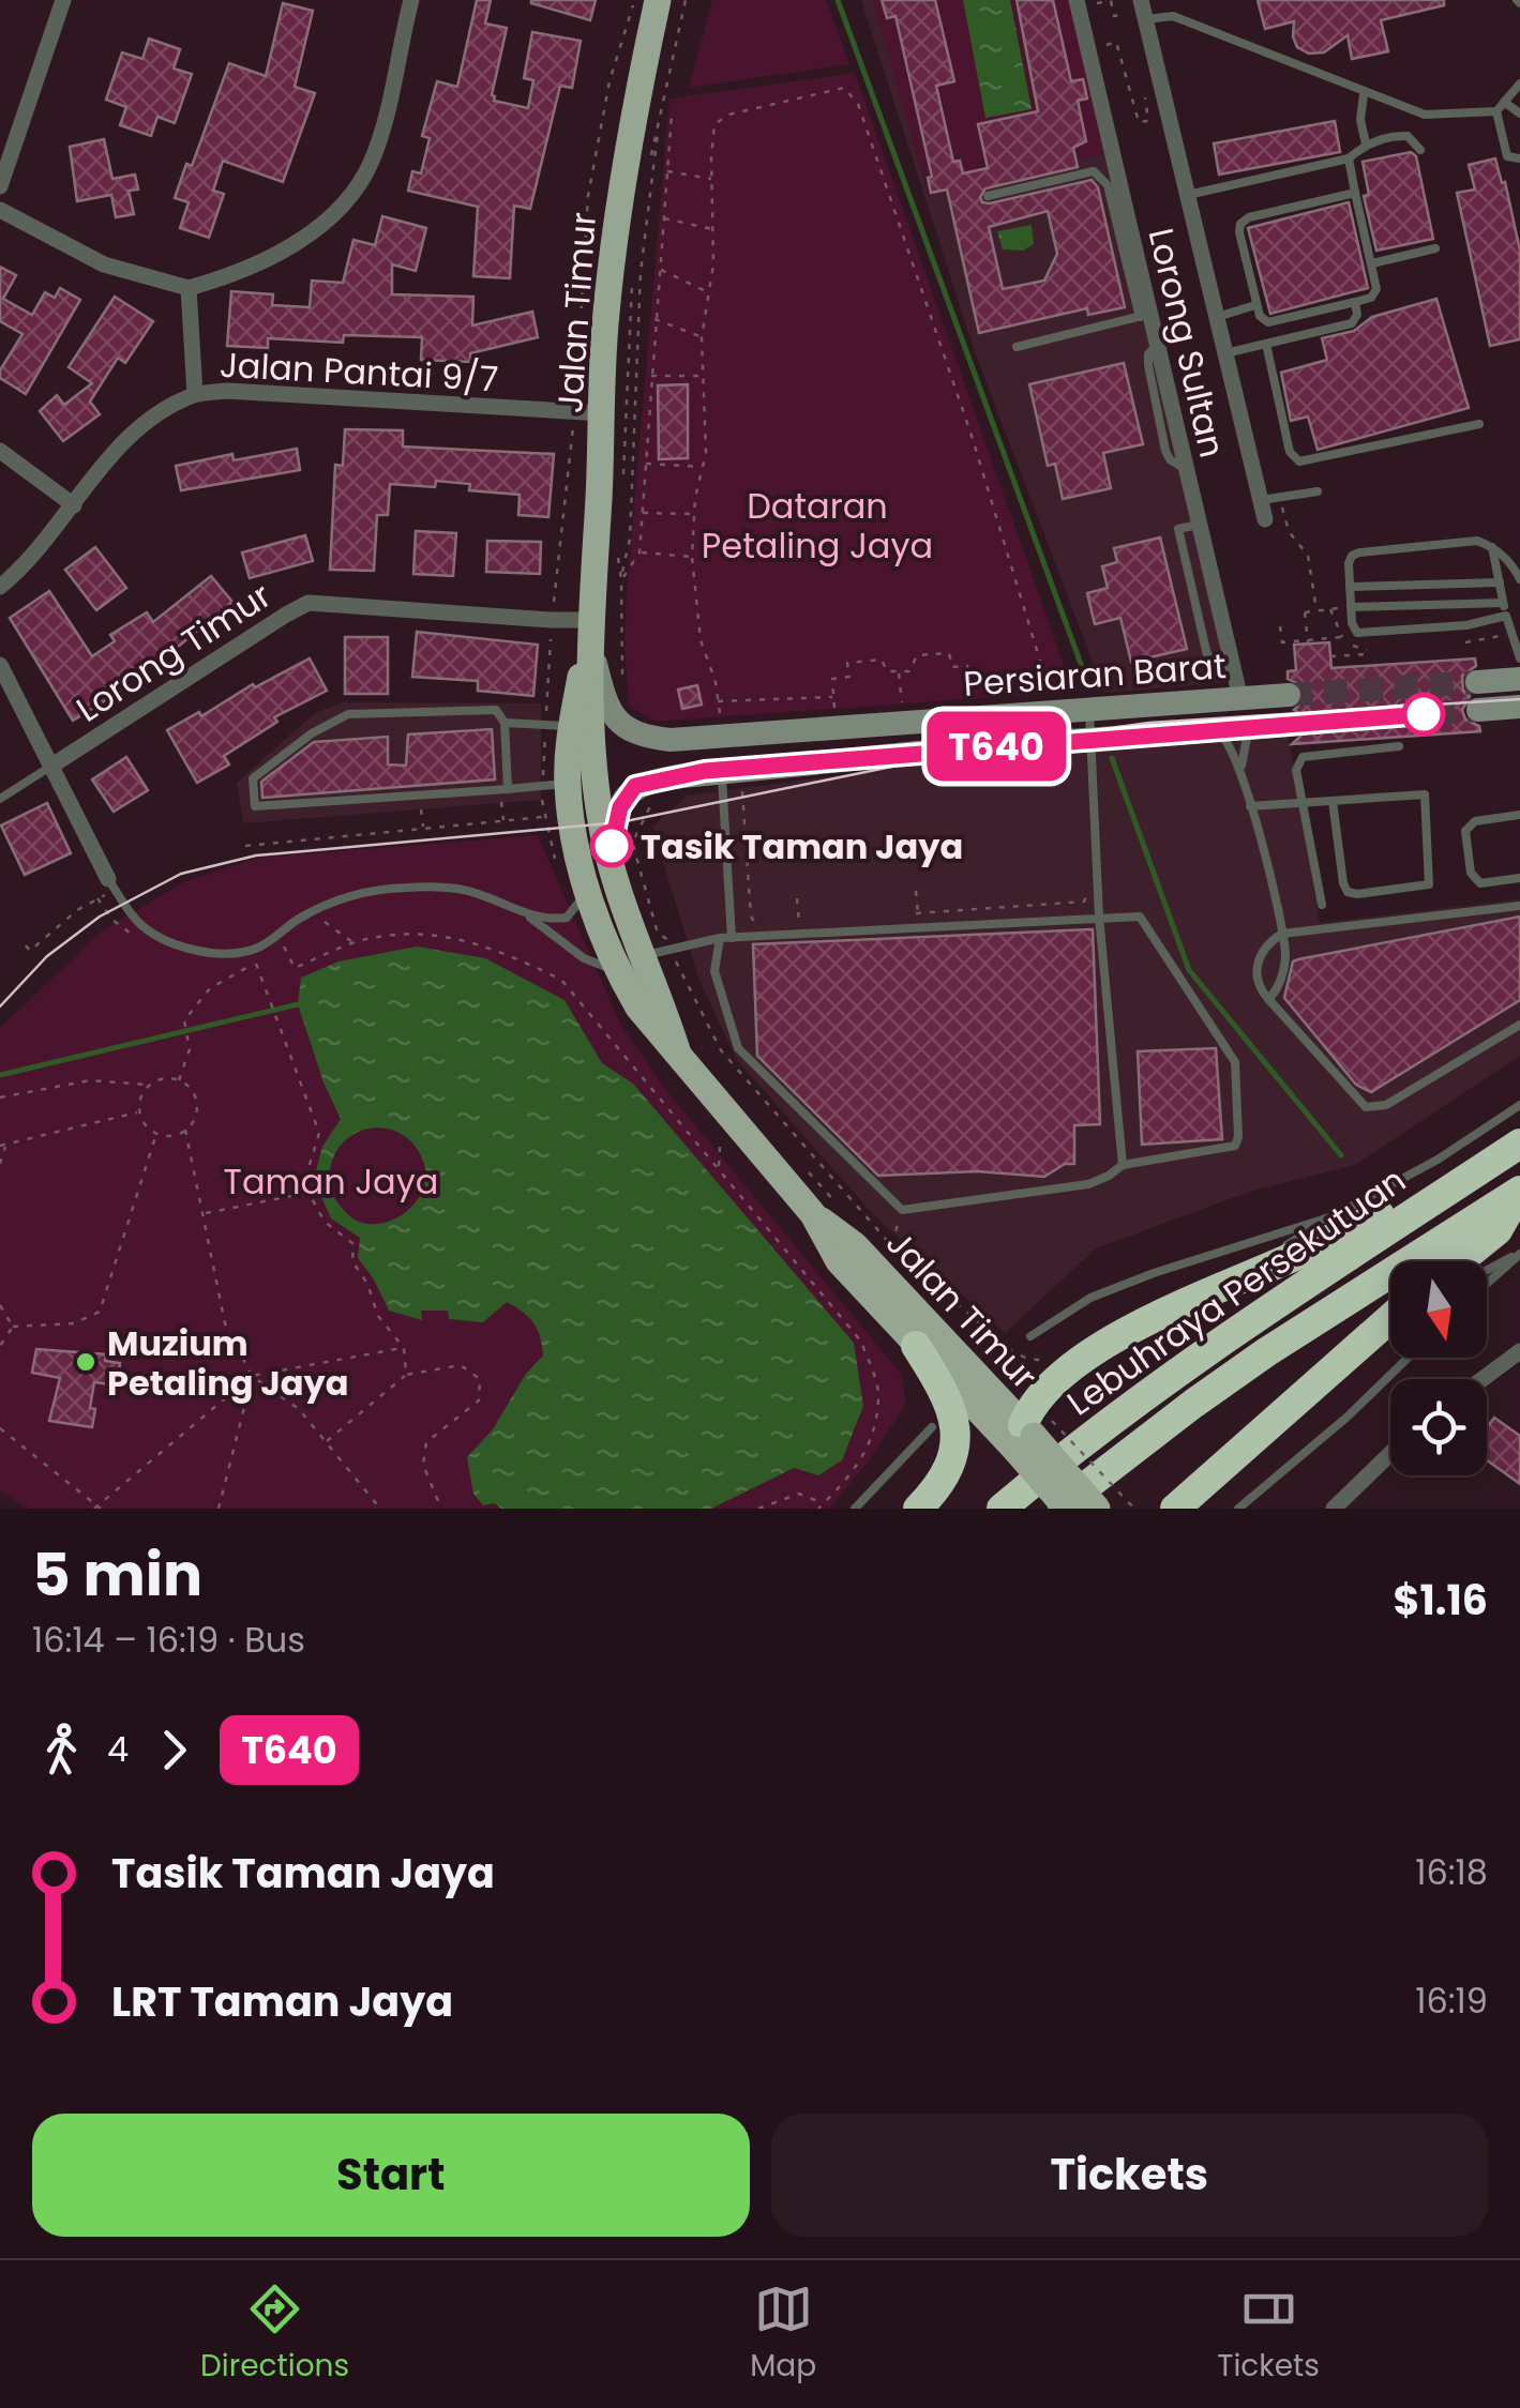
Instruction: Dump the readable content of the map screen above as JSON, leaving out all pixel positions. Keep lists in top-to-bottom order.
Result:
{
  "streets": {
    "highway": ["Lebuhraya Persekutuan"],
    "main road": ["Jalan Timur"],
    "street": [
      "Lorong Sultan",
      "Jalan Pantai 9/7",
      "Lorong Timur",
      "Persiaran Barat"
    ]
  },
  "crossings": [
    ["Jalan Timur", "Jalan Pantai 9/7"],
    ["Jalan Timur", "Lorong Timur"],
    ["Jalan Timur", "Persiaran Barat"],
    ["Lorong Sultan", "Persiaran Barat"],
    ["Lorong Timur", "Persiaran Barat"]
  ],
  "parks": ["Dataran Petaling Jaya", "Taman Jaya"],
  "places": ["Tasik Taman Jaya", "Muzium Petaling Jaya"],
  "lines": ["bus line T640"],
  "north": "bottom",
  "page": {
    "on_map": "T640",
    "heading": ["5 min", "16:14 – 16:19 · Bus", "$1.16"],
    "legs": ["4", "T640"],
    "list": [
      {
        "name": "Tasik Taman Jaya",
        "value": "16:18"
      },
      {
        "name": "LRT Taman Jaya",
        "value": "16:19"
      }
    ],
    "buttons": ["Start", "Tickets"],
    "tabs": ["Directions", "Map", "Tickets"]
  }
}
